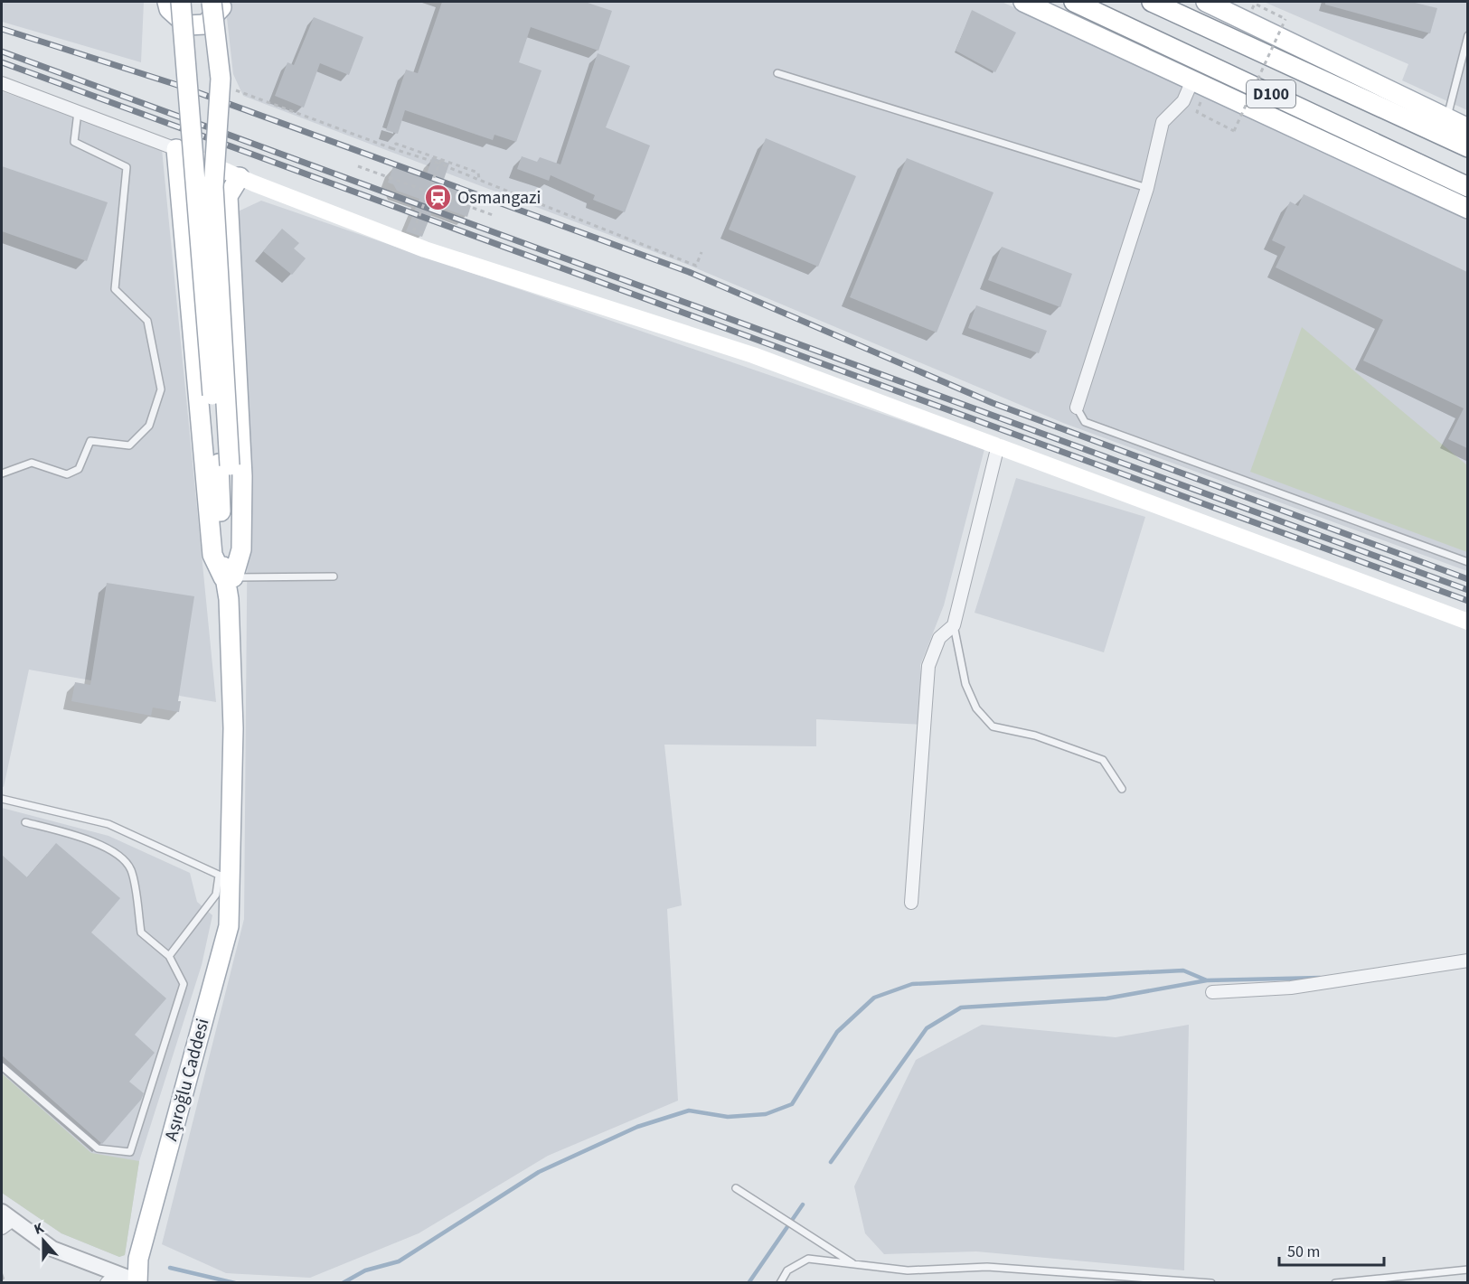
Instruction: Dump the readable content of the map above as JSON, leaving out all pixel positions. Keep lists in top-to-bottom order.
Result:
{
  "streets": {
    "main road": ["D100", "Aşıroğlu Caddesi"]
  },
  "places": {
    "station": ["Osmangazi"]
  },
  "scale_bar": "50 m",
  "north": "top"
}
